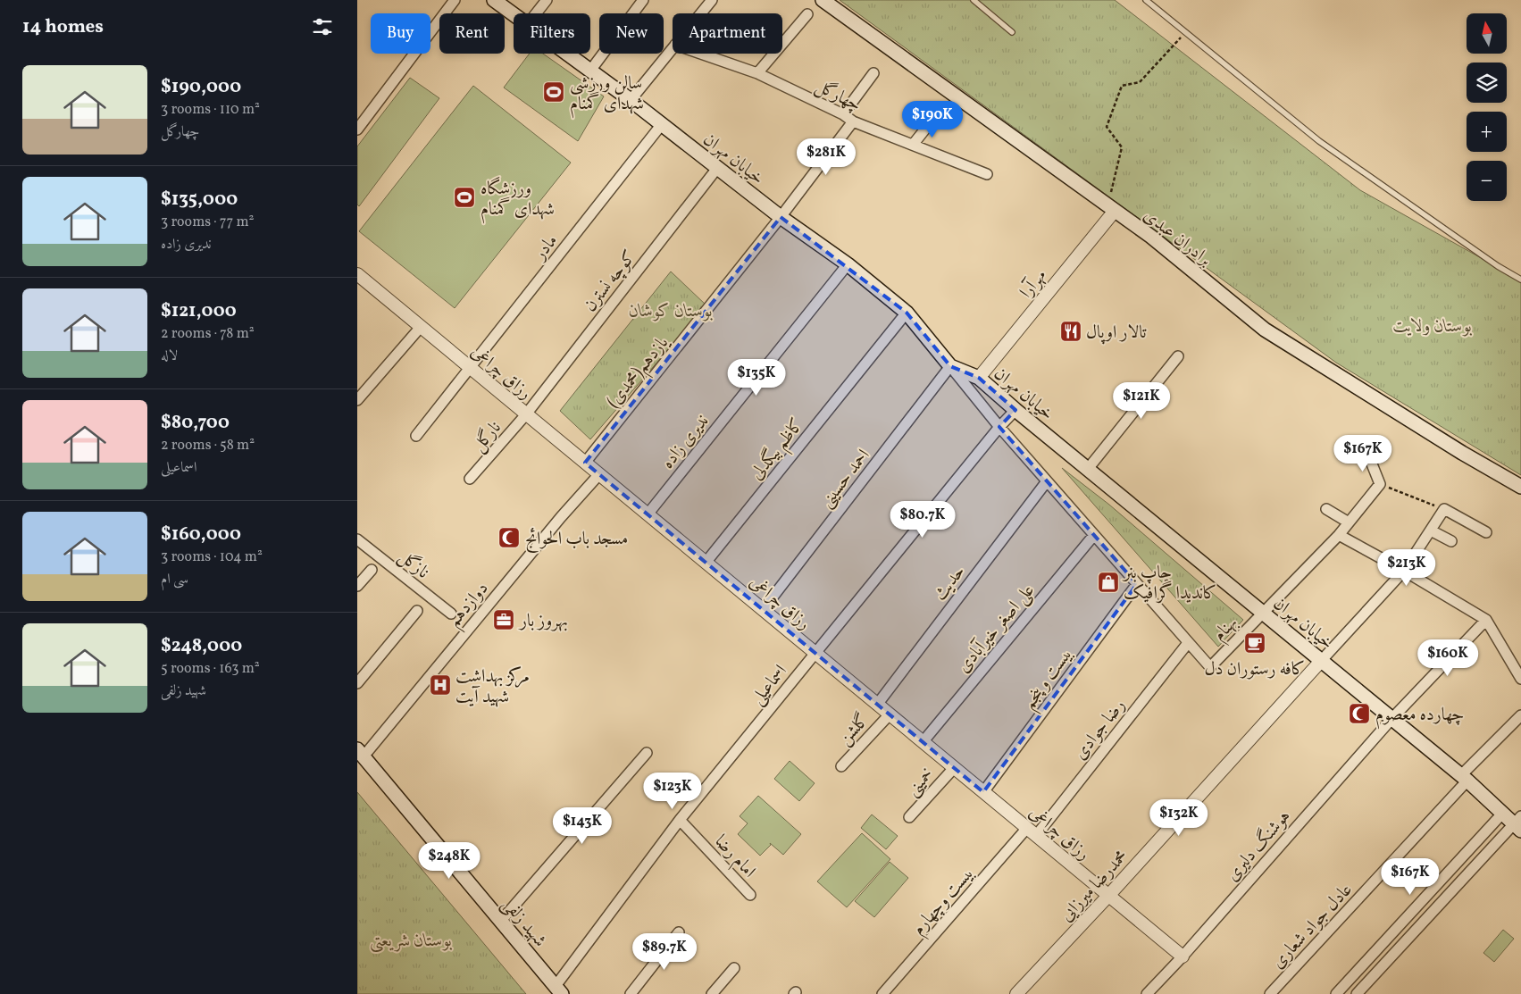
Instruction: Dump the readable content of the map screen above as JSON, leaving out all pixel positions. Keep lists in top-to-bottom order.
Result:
{
  "streets": {
    "main road": ["خیابان مهران", "برادران عبدی", "شهید زلفی"],
    "street": [
      "چهارگل",
      "مادر",
      "کوچه نسترن",
      "مهرآرا",
      "رزاق چراغی",
      "یازدهم(محمدی)",
      "نارگل",
      "ندیری زاده",
      "کاظم بیگدلی",
      "احمد حسینی",
      "نازگل",
      "حدیث",
      "دوازدهم",
      "علی اصغر خیرآبادی",
      "بهنام",
      "بیست و پنجم",
      "اسماعیلی",
      "گلشن",
      "رضا جوادی",
      "خمینی",
      "هوشنگ دلیری",
      "امام رضا",
      "محمدرضا میرزایی",
      "بیست وچهارم",
      "عادل جواد شعاری"
    ]
  },
  "crossings": [
    ["خیابان مهران", "مادر"],
    ["خیابان مهران", "کوچه نسترن"],
    ["خیابان مهران", "مهرآرا"],
    ["خیابان مهران", "یازدهم(محمدی)"],
    ["خیابان مهران", "ندیری زاده"],
    ["خیابان مهران", "کاظم بیگدلی"],
    ["خیابان مهران", "احمد حسینی"],
    ["خیابان مهران", "بهنام"],
    ["خیابان مهران", "اسماعیلی"],
    ["خیابان مهران", "هوشنگ دلیری"],
    ["خیابان مهران", "محمدرضا میرزایی"],
    ["خیابان مهران", "عادل جواد شعاری"],
    ["برادران عبدی", "مهرآرا"],
    ["مادر", "رزاق چراغی"],
    ["کوچه نسترن", "رزاق چراغی"],
    ["کوچه نسترن", "نارگل"],
    ["رزاق چراغی", "یازدهم(محمدی)"],
    ["رزاق چراغی", "نارگل"],
    ["رزاق چراغی", "ندیری زاده"],
    ["رزاق چراغی", "کاظم بیگدلی"],
    ["رزاق چراغی", "احمد حسینی"],
    ["رزاق چراغی", "حدیث"],
    ["رزاق چراغی", "دوازدهم"],
    ["رزاق چراغی", "علی اصغر خیرآبادی"],
    ["رزاق چراغی", "بیست و پنجم"],
    ["رزاق چراغی", "اسماعیلی"],
    ["رزاق چراغی", "گلشن"],
    ["رزاق چراغی", "رضا جوادی"],
    ["رزاق چراغی", "خمینی"],
    ["رزاق چراغی", "هوشنگ دلیری"],
    ["رزاق چراغی", "محمدرضا میرزایی"],
    ["رزاق چراغی", "بیست وچهارم"],
    ["دوازدهم", "شهید زلفی"],
    ["بهنام", "رضا جوادی"],
    ["اسماعیلی", "امام رضا"],
    ["اسماعیلی", "شهید زلفی"],
    ["رضا جوادی", "بیست وچهارم"]
  ],
  "parks": ["بوستان کوشان", "بوستان ولایت", "بوستان شریعتی"],
  "places": {
    "sports": ["سالن ورزشی شهدای گمنام", "ورزشگاه شهدای گمنام"],
    "restaurant": ["تالار اوپال"],
    "mosque": ["مسجد باب الحوائج", "چهارده معصوم"],
    "shop": ["چاپ بنر کاندیدا گرافیک"],
    "office": ["بهروز بار"],
    "cafe": ["کافه رستوران دل"],
    "hospital": ["مرکز بهداشت شهید آیت"]
  },
  "north": "top",
  "page": {
    "heading": "14 homes",
    "map_buttons": ["+", "−"],
    "chip": [
      "Buy",
      "Rent",
      "Filters",
      "New",
      "Apartment"
    ],
    "list": [
      {
        "name": "$190,000",
        "note": "3 rooms · 110 m² · چهارگل"
      },
      {
        "name": "$135,000",
        "note": "3 rooms · 77 m² · ندیری زاده"
      },
      {
        "name": "$121,000",
        "note": "2 rooms · 78 m² · لاله"
      },
      {
        "name": "$80,700",
        "note": "2 rooms · 58 m² · اسماعیلی"
      },
      {
        "name": "$160,000",
        "note": "3 rooms · 104 m² · سی ام"
      },
      {
        "name": "$248,000",
        "note": "5 rooms · 163 m² · شهید زلفی"
      }
    ],
    "price": [
      "$190K",
      "$281K",
      "$135K",
      "$121K",
      "$167K",
      "$80.7K",
      "$213K",
      "$160K",
      "$123K",
      "$132K",
      "$143K",
      "$248K",
      "$167K",
      "$89.7K"
    ]
  }
}
